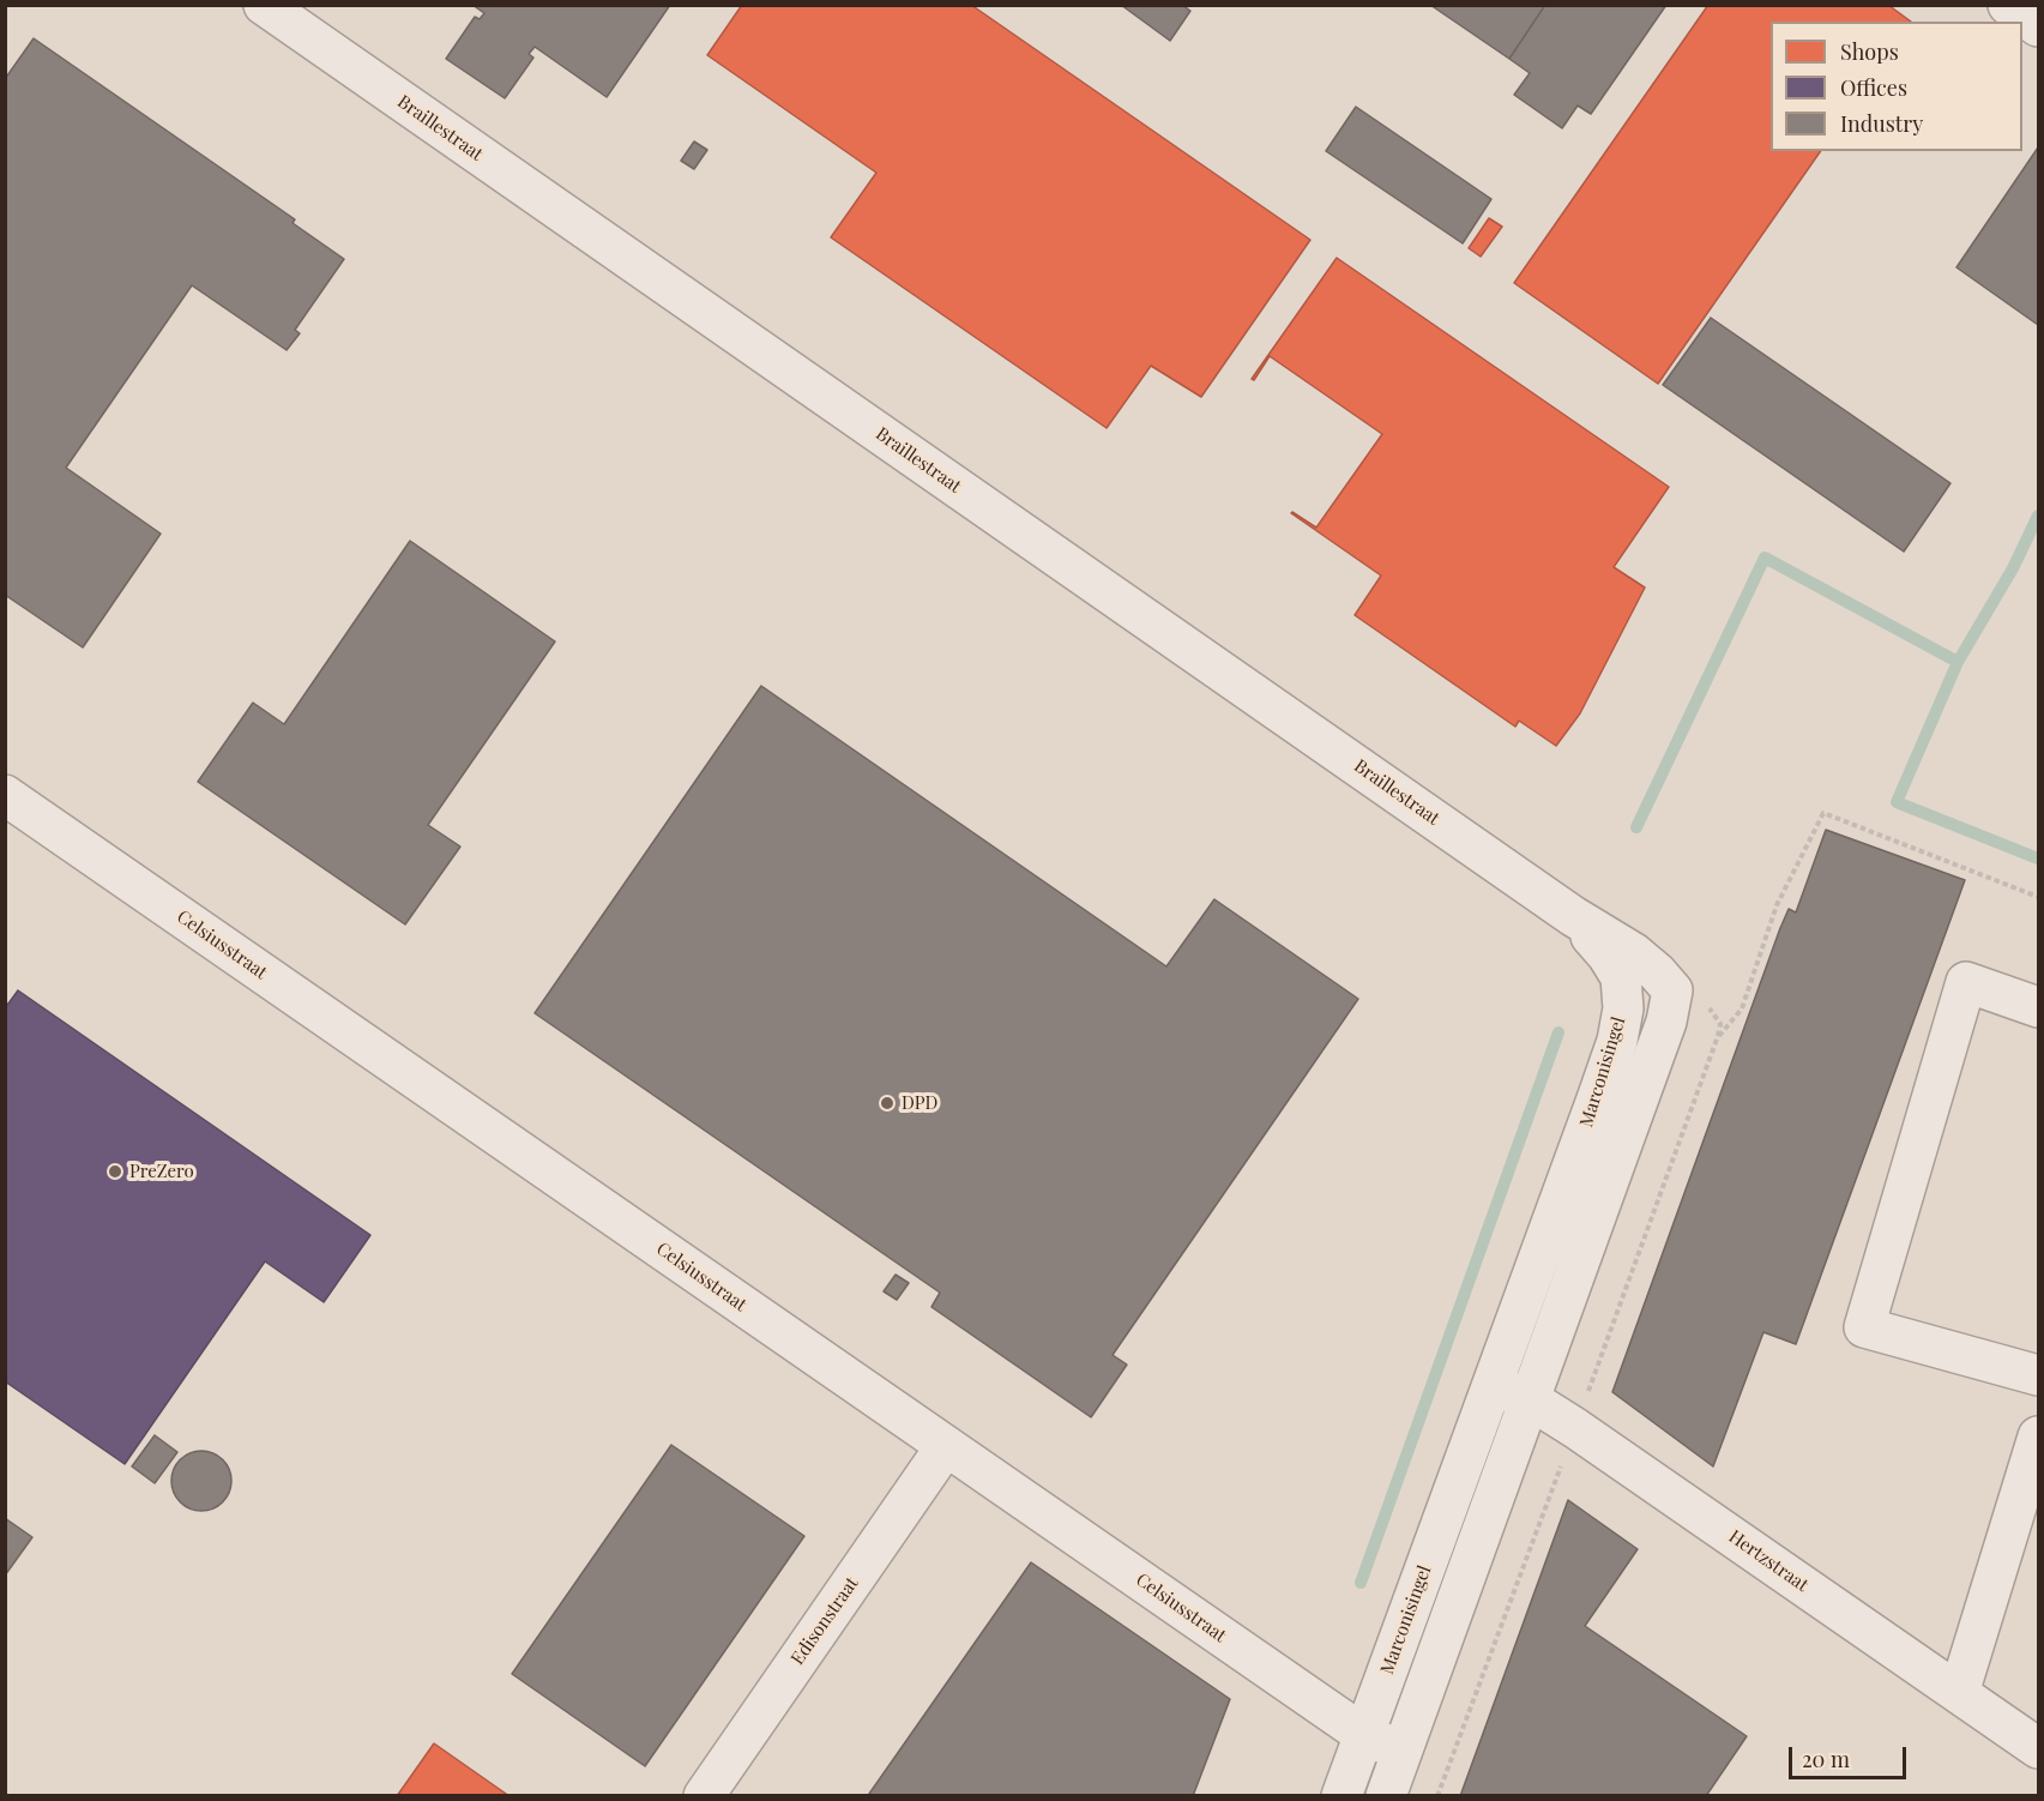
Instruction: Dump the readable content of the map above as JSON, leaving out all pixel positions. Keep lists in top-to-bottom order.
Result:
{
  "streets": {
    "street": [
      "Braillestraat",
      "Celsiusstraat",
      "Marconisingel",
      "Hertzstraat",
      "Edisonstraat"
    ]
  },
  "crossings": [
    ["Braillestraat", "Marconisingel"],
    ["Celsiusstraat", "Marconisingel"],
    ["Celsiusstraat", "Edisonstraat"],
    ["Marconisingel", "Hertzstraat"]
  ],
  "places": ["DPD", "PreZero"],
  "legend": ["Shops", "Offices", "Industry"],
  "scale_bar": "20 m"
}
